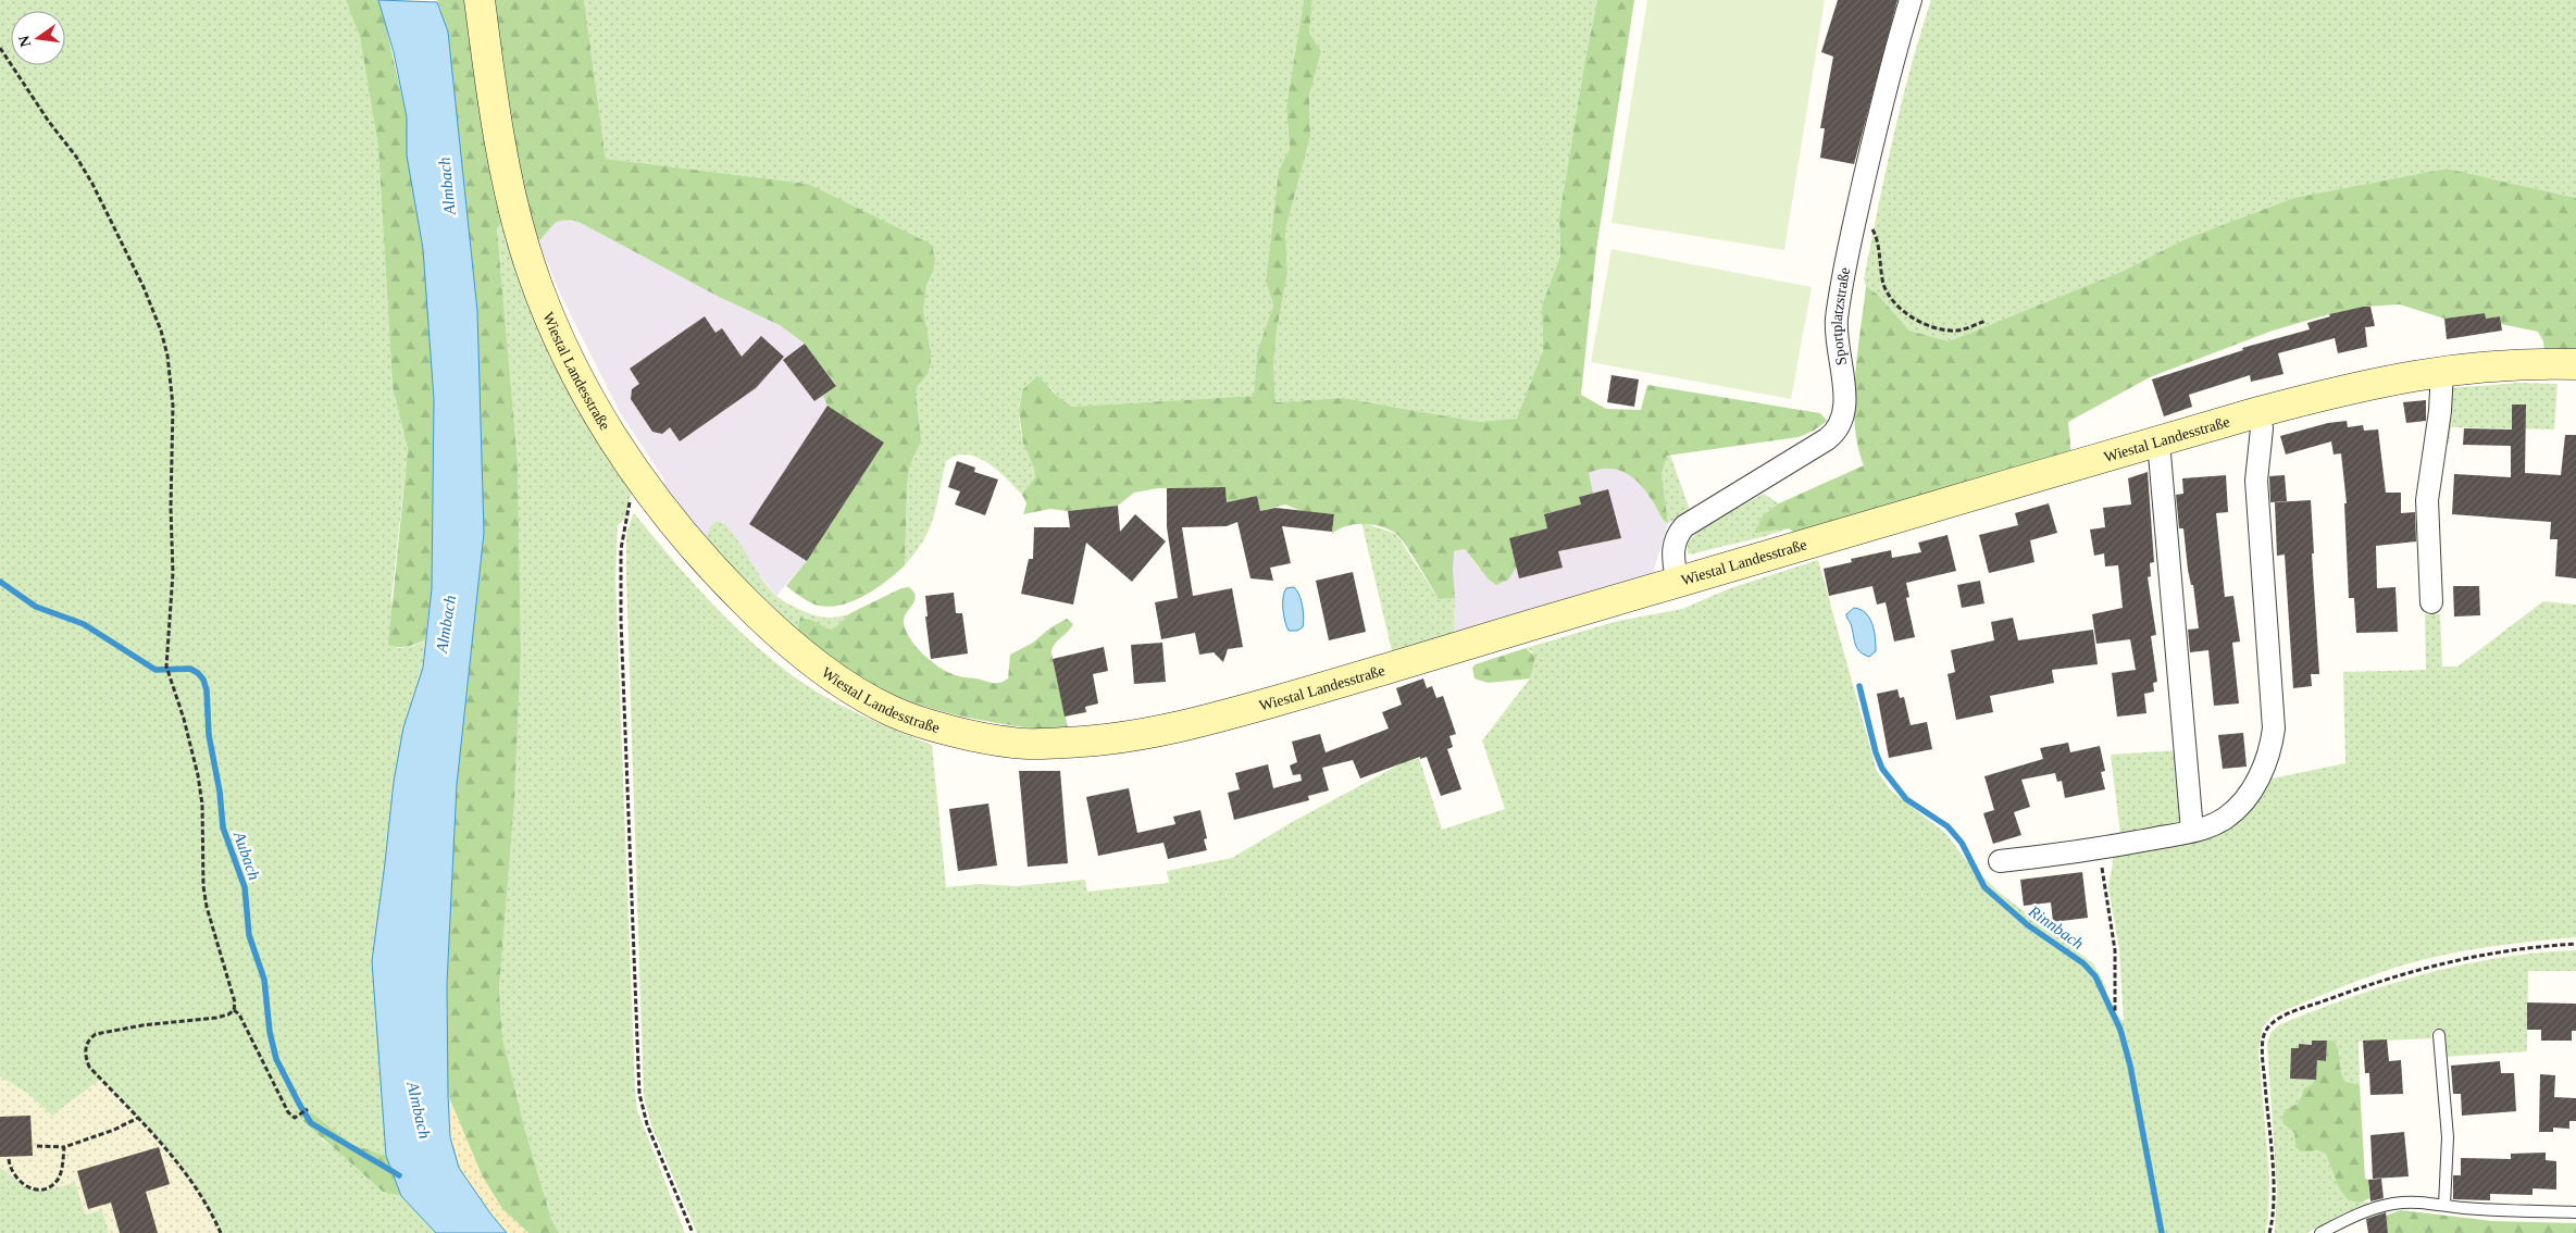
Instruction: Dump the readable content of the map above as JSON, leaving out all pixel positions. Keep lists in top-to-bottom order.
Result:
{
  "streets": {
    "main road": ["Wiestal Landesstraße"],
    "street": ["Sportplatzstraße"]
  },
  "crossings": [
    ["Sportplatzstraße", "Wiestal Landesstraße"]
  ],
  "water": ["Almbach", "Aubach", "Rinnbach"],
  "north": "left"
}
